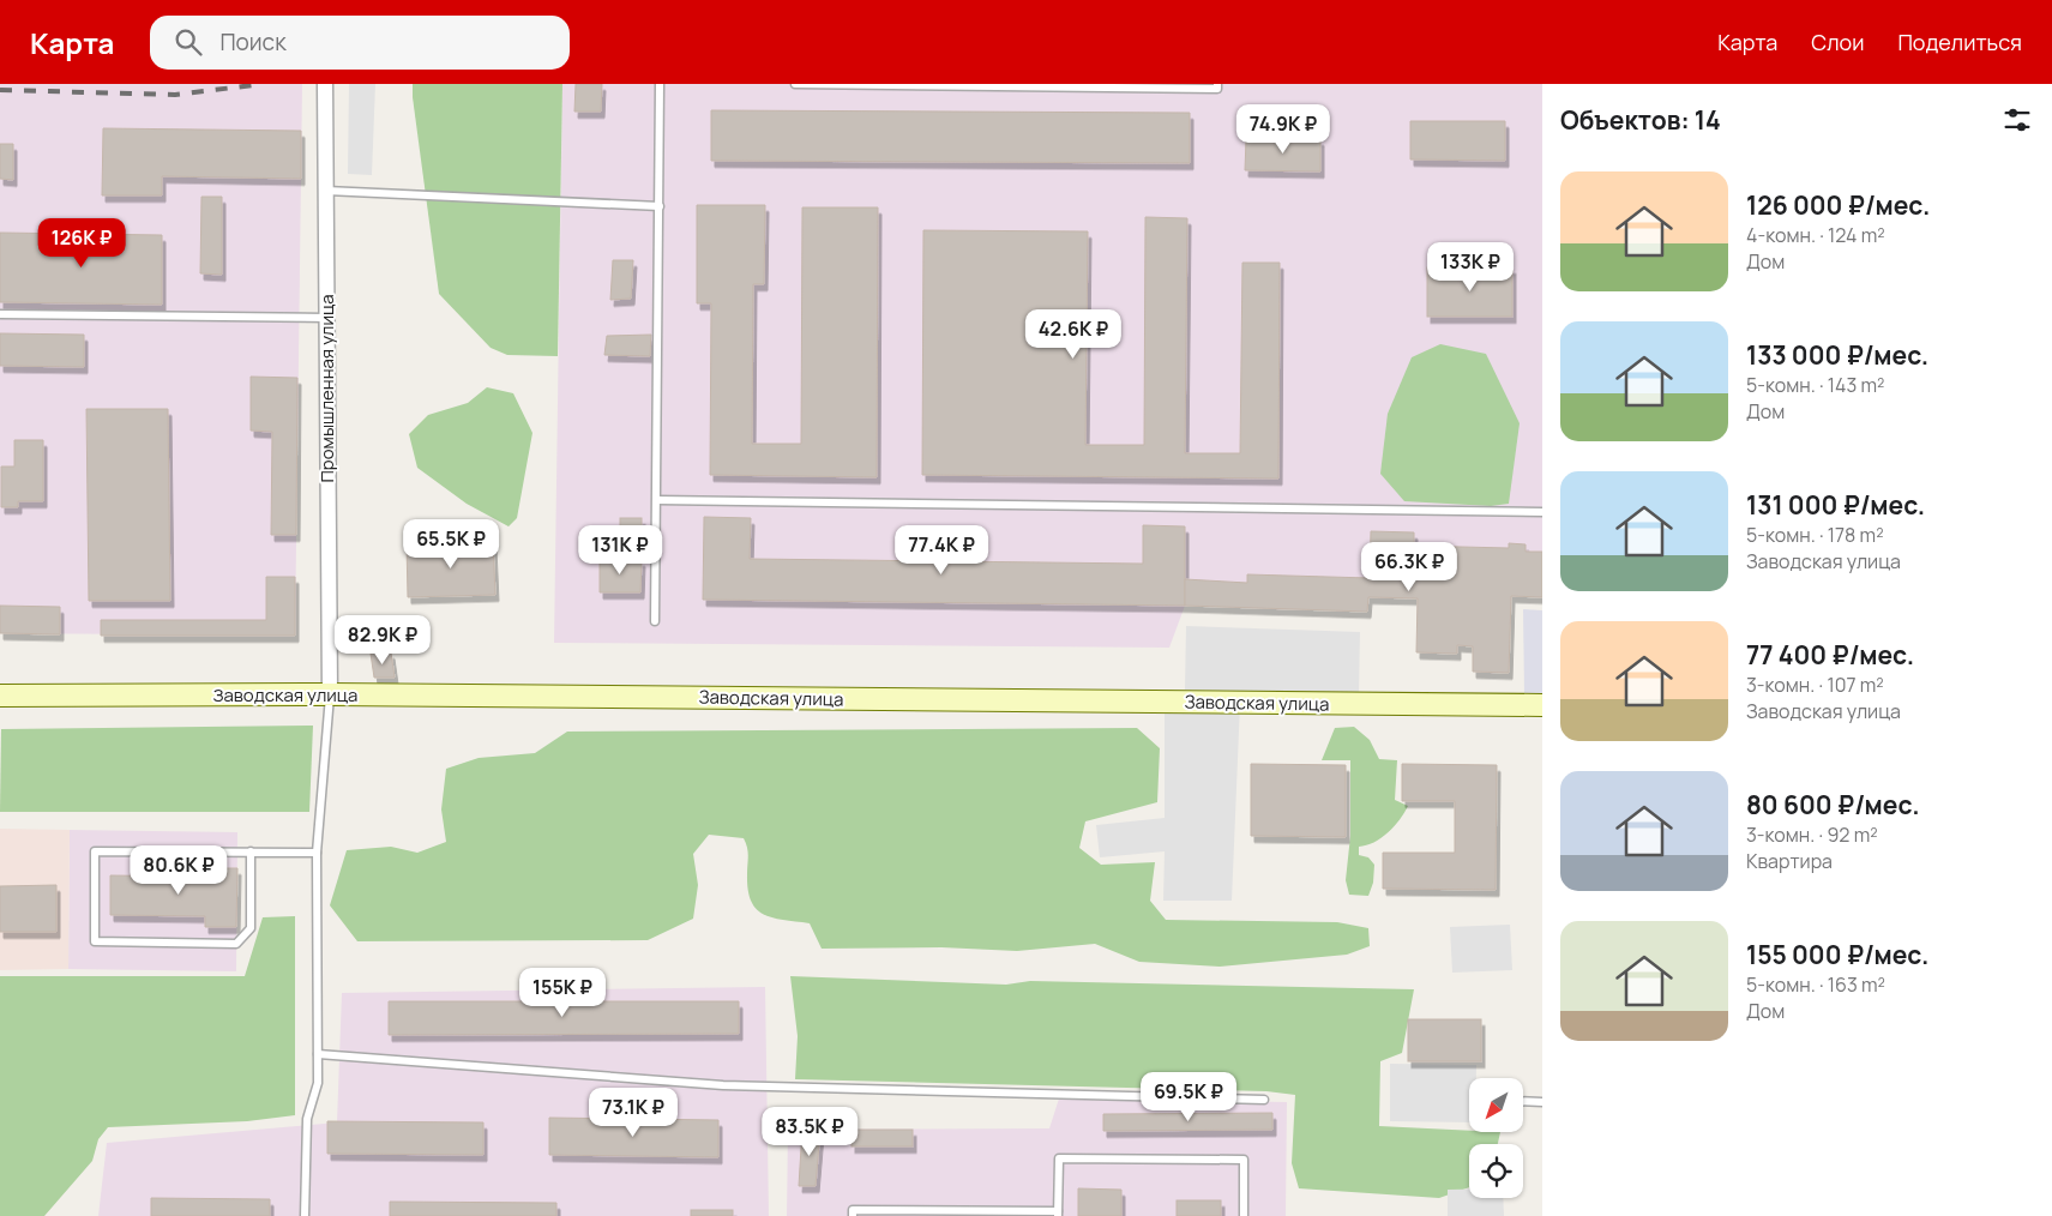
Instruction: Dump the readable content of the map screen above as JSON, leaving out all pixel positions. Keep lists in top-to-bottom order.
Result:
{
  "streets": {
    "main road": ["Заводская улица"],
    "street": ["Промышленная улица"]
  },
  "crossings": [
    ["Промышленная улица", "Заводская улица"]
  ],
  "north": "bottom left",
  "page": {
    "header": "Карта",
    "search": "Поиск",
    "nav": ["Карта", "Слои", "Поделиться"],
    "heading": "Объектов: 14",
    "price": [
      "74.9K ₽",
      "126K ₽",
      "133K ₽",
      "42.6K ₽",
      "65.5K ₽",
      "131K ₽",
      "77.4K ₽",
      "66.3K ₽",
      "82.9K ₽",
      "80.6K ₽",
      "155K ₽",
      "69.5K ₽",
      "73.1K ₽",
      "83.5K ₽"
    ],
    "list": [
      {
        "name": "126 000 ₽/мес.",
        "note": "4-комн. · 124 m² · Дом"
      },
      {
        "name": "133 000 ₽/мес.",
        "note": "5-комн. · 143 m² · Дом"
      },
      {
        "name": "131 000 ₽/мес.",
        "note": "5-комн. · 178 m² · Заводская улица"
      },
      {
        "name": "77 400 ₽/мес.",
        "note": "3-комн. · 107 m² · Заводская улица"
      },
      {
        "name": "80 600 ₽/мес.",
        "note": "3-комн. · 92 m² · Квартира"
      },
      {
        "name": "155 000 ₽/мес.",
        "note": "5-комн. · 163 m² · Дом"
      }
    ]
  }
}
